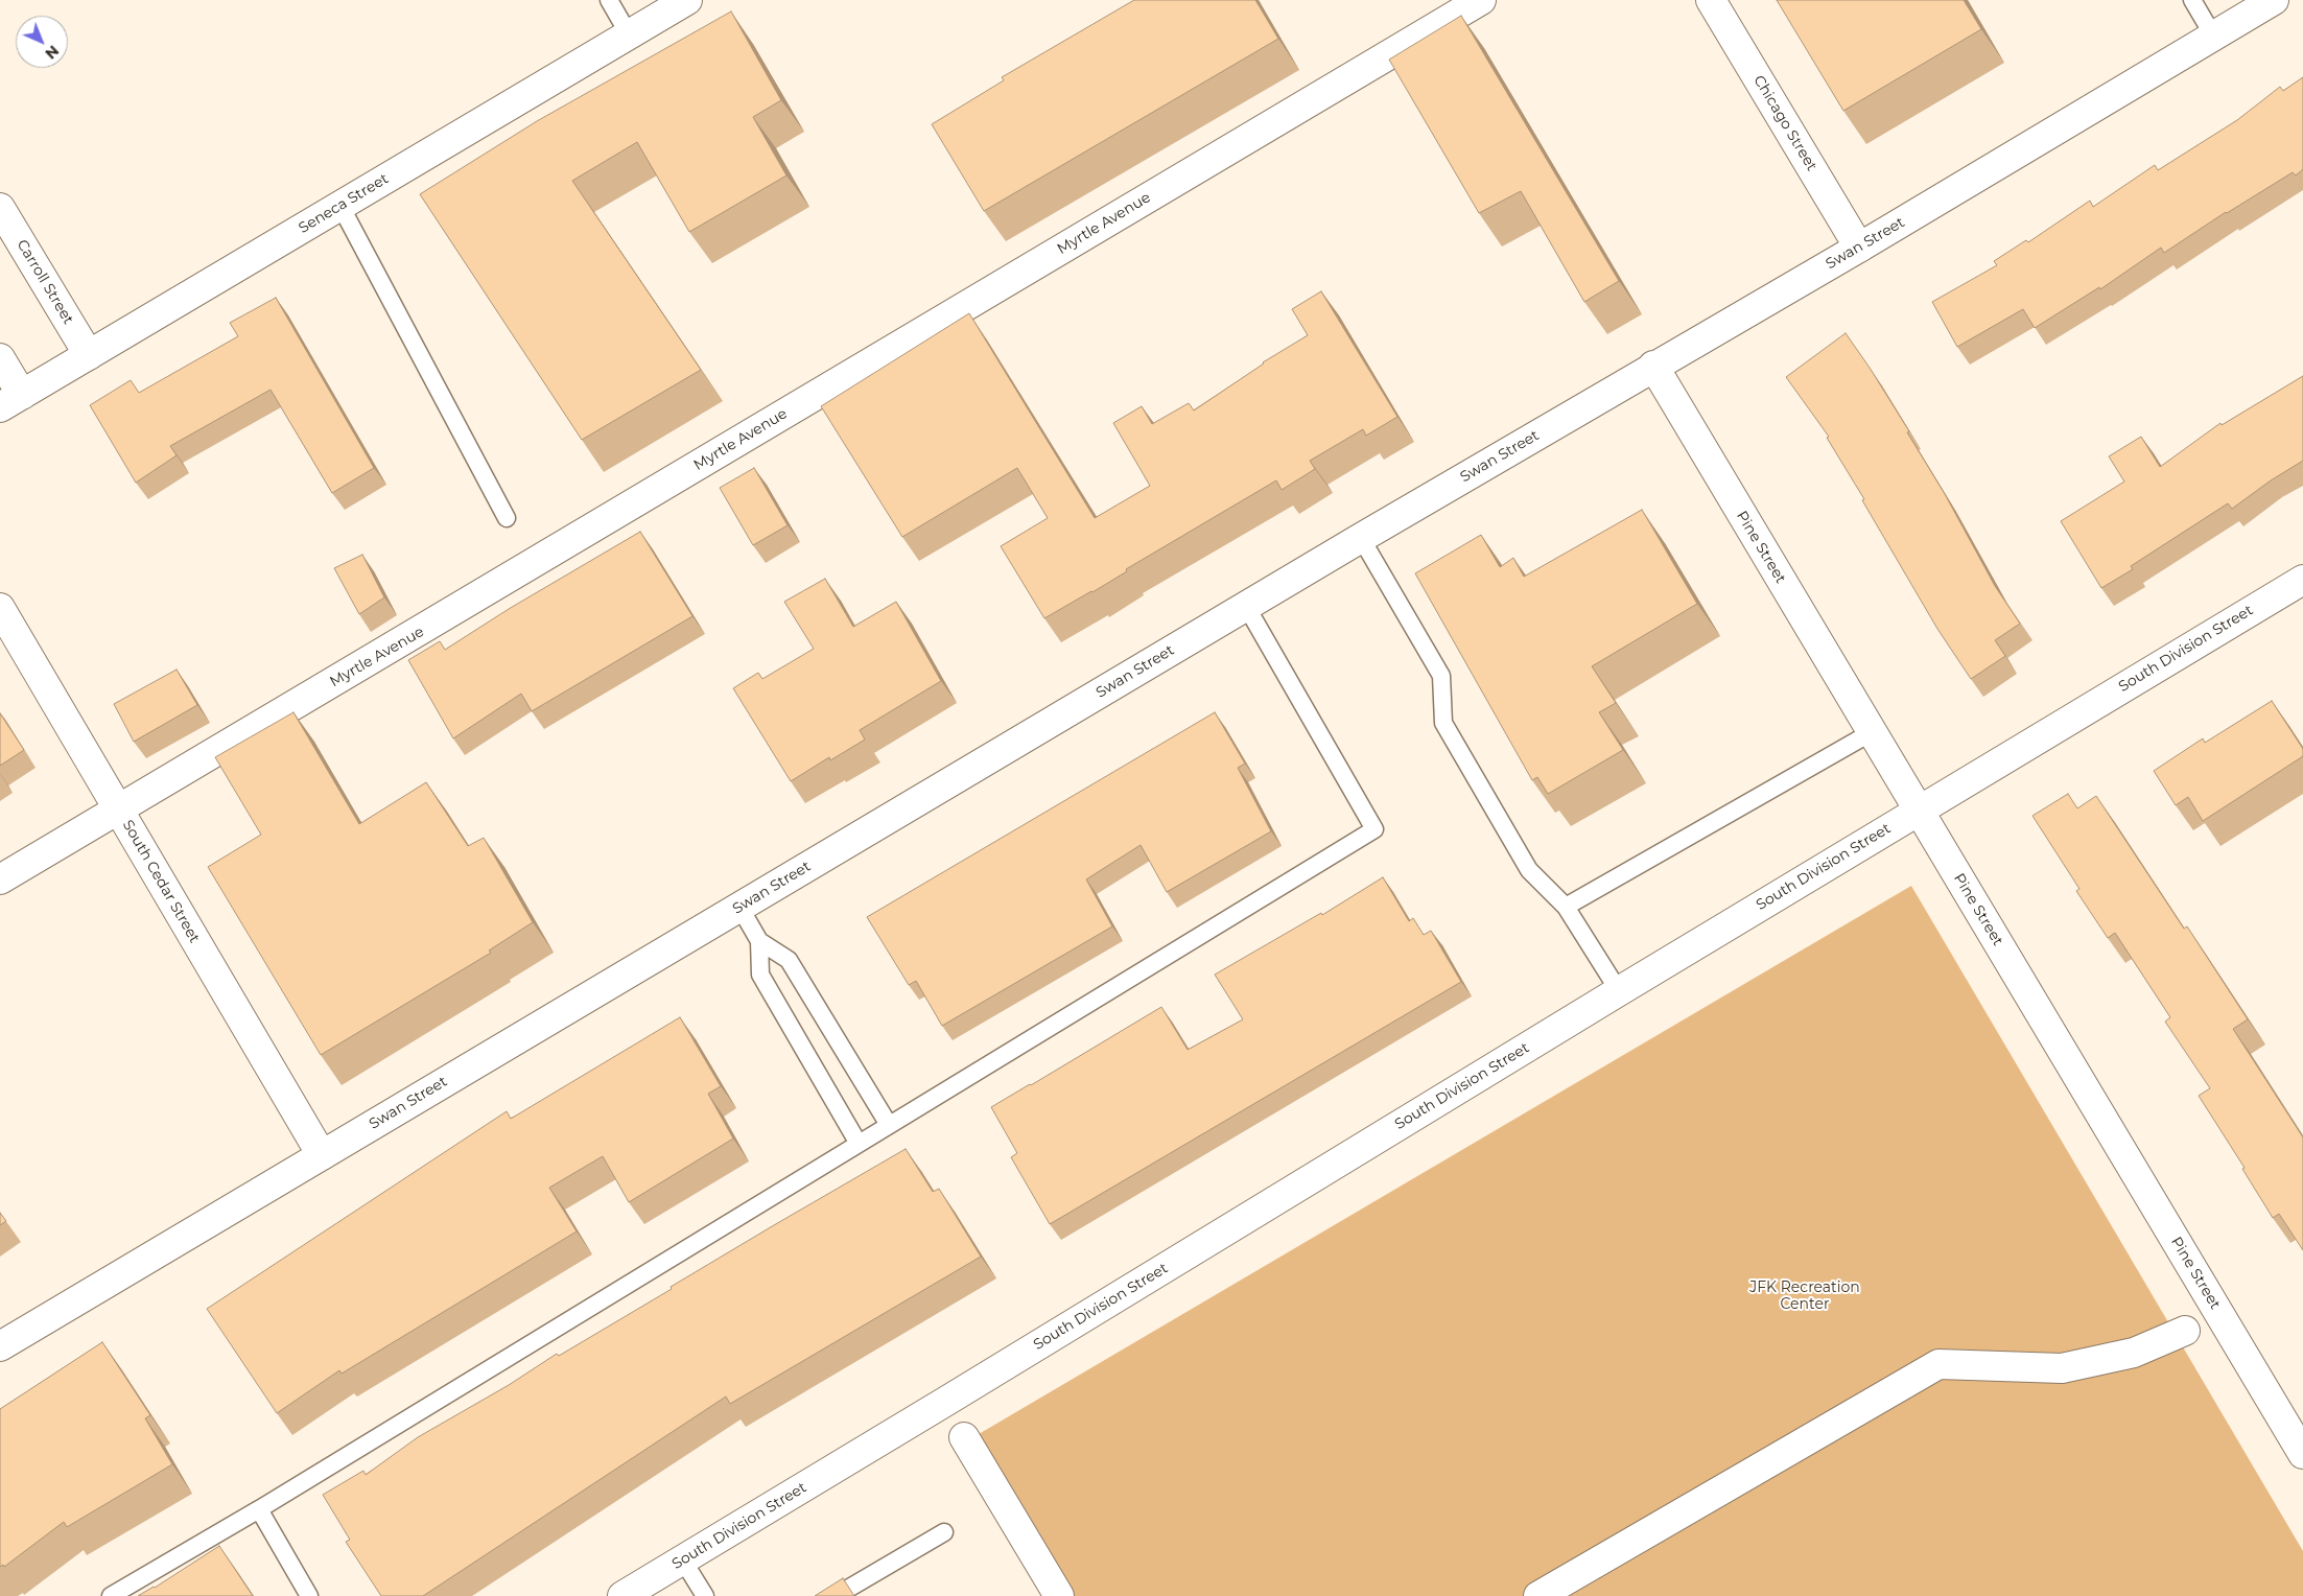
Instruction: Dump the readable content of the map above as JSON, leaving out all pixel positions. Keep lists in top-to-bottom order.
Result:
{
  "streets": {
    "street": [
      "Chicago Street",
      "Seneca Street",
      "Myrtle Avenue",
      "Swan Street",
      "Carroll Street",
      "Pine Street",
      "South Division Street",
      "South Cedar Street"
    ]
  },
  "crossings": [
    ["Chicago Street", "Swan Street"],
    ["Seneca Street", "Carroll Street"],
    ["Myrtle Avenue", "South Cedar Street"],
    ["Swan Street", "Pine Street"],
    ["Swan Street", "South Cedar Street"],
    ["Pine Street", "South Division Street"]
  ],
  "parks": ["JFK Recreation Center"],
  "north": "bottom right"
}
